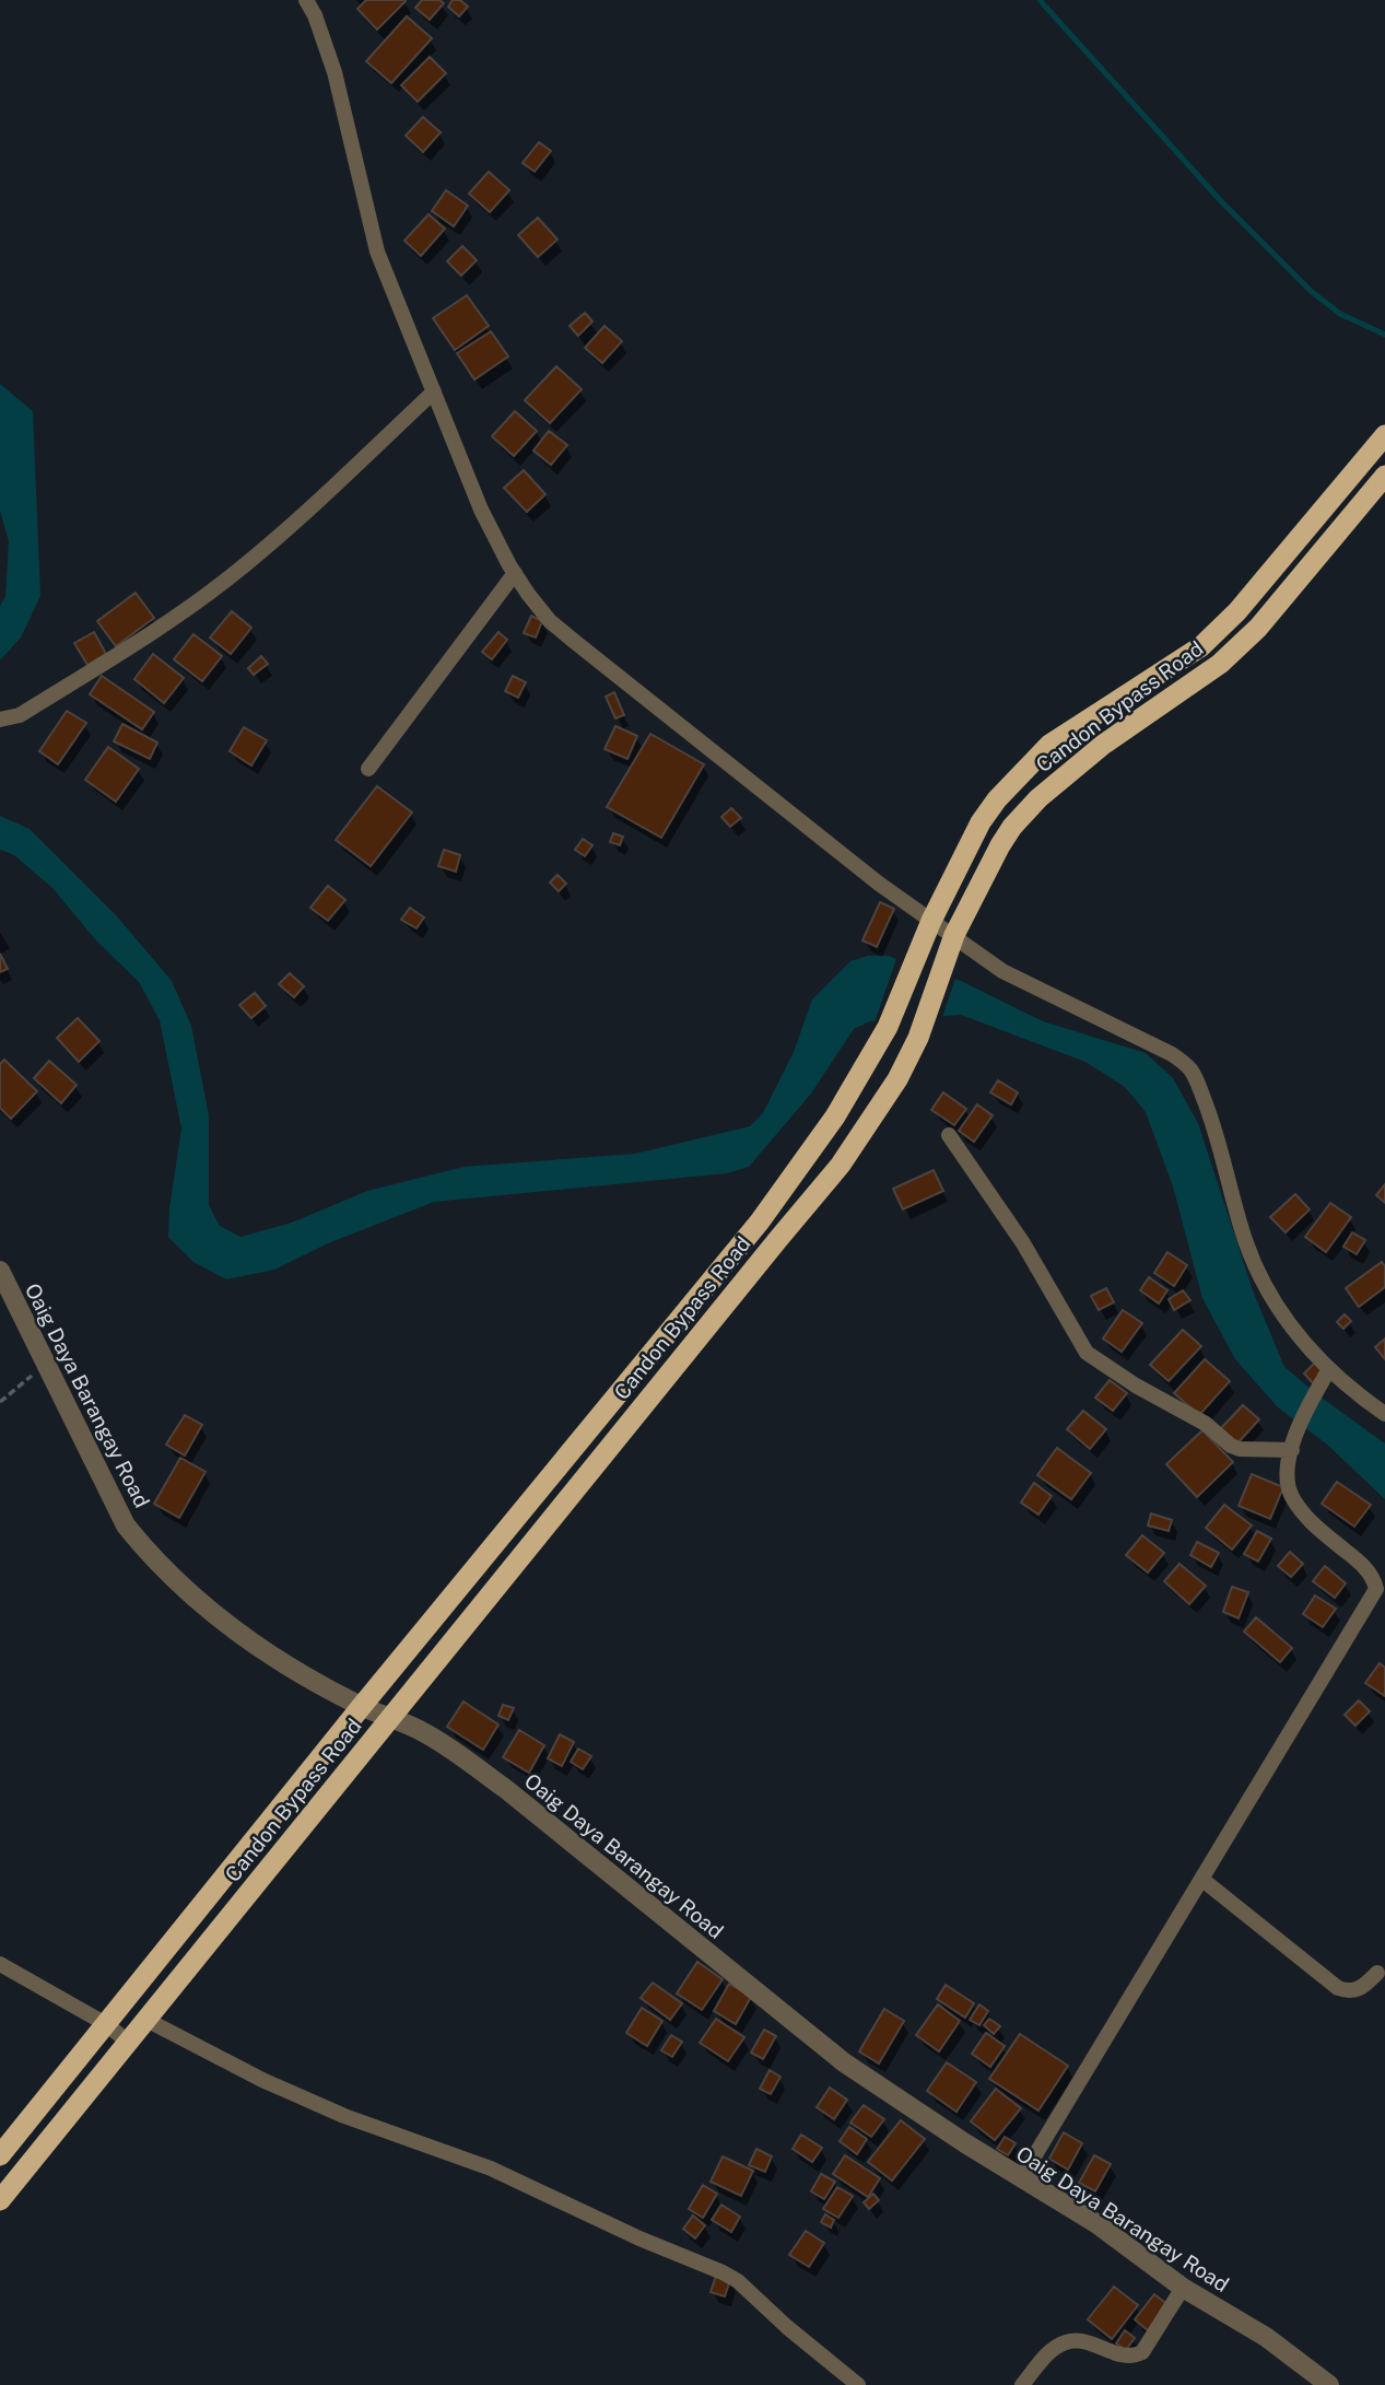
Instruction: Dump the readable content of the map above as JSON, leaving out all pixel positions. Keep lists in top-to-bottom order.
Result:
{
  "streets": {
    "highway": ["Candon Bypass Road"],
    "street": ["Oaig Daya Barangay Road"]
  },
  "crossings": [
    ["Candon Bypass Road", "Oaig Daya Barangay Road"]
  ]
}
